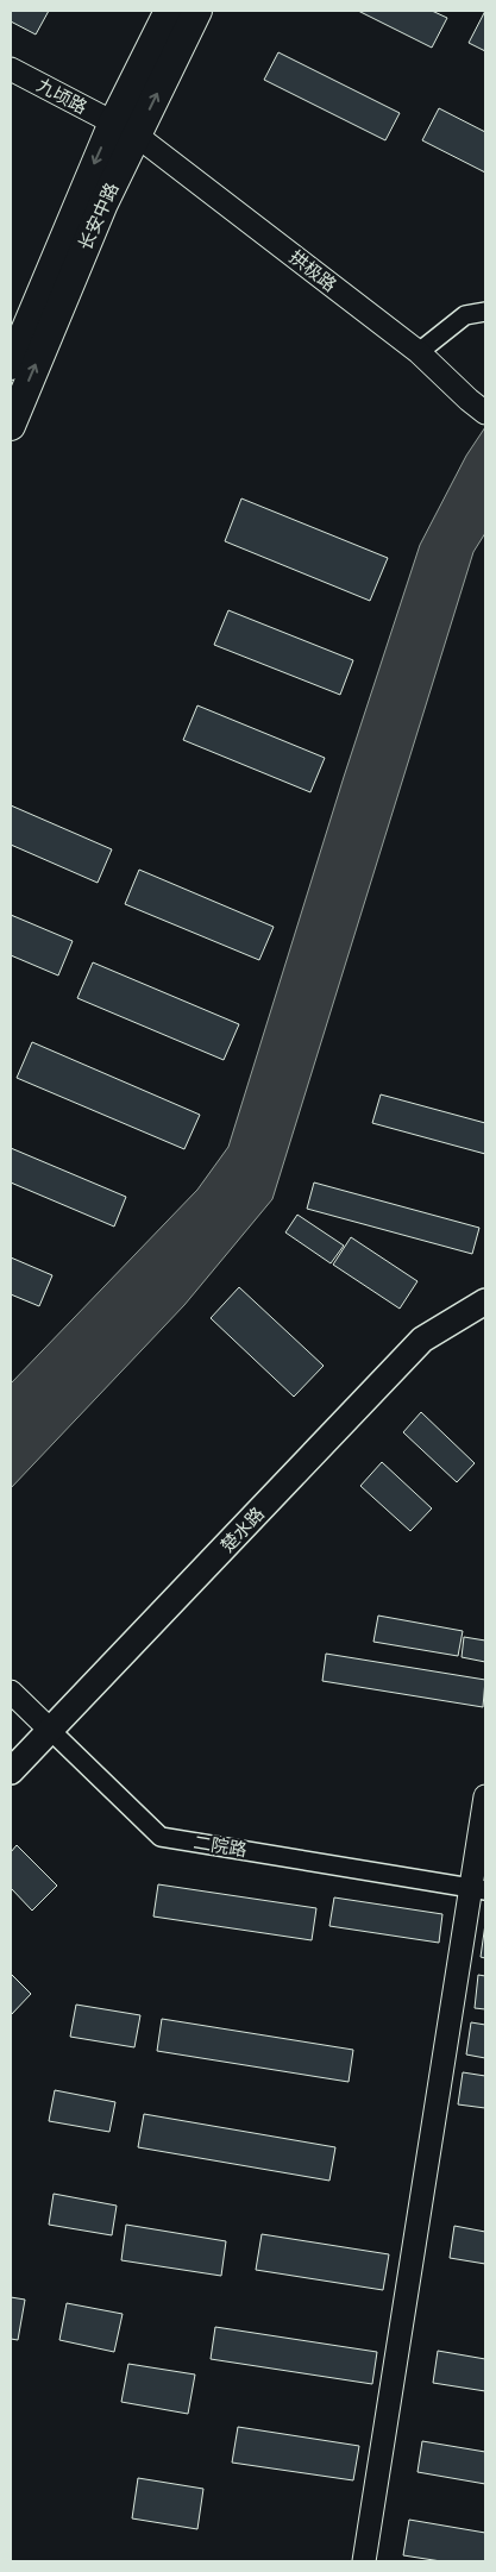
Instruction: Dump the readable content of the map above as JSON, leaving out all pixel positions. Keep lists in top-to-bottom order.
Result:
{
  "streets": {
    "main road": ["长安中路", "楚水路"],
    "street": ["九顷路", "拱极路", "二院路"]
  },
  "crossings": [
    ["九顷路", "长安中路"],
    ["九顷路", "拱极路"],
    ["长安中路", "拱极路"],
    ["楚水路", "二院路"]
  ]
}
